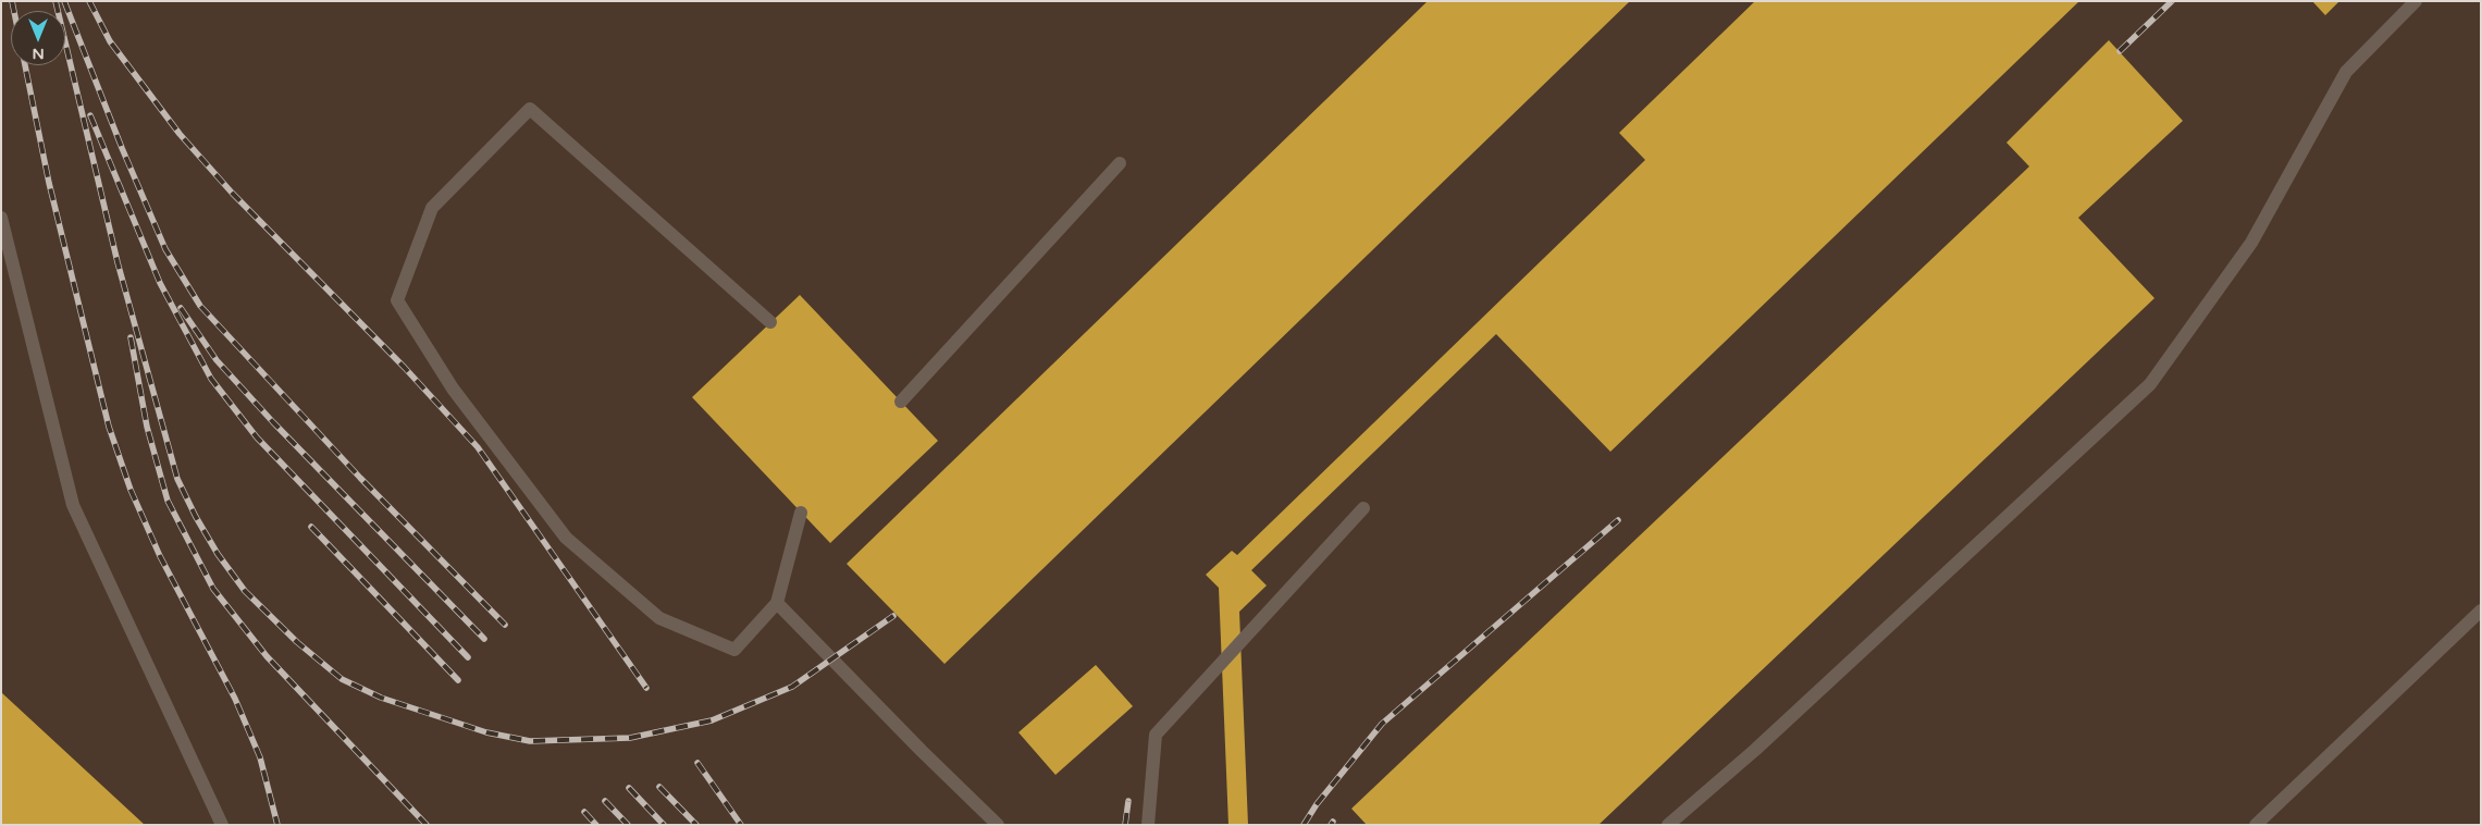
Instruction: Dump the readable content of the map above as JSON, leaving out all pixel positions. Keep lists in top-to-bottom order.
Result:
{
  "north": "bottom"
}
